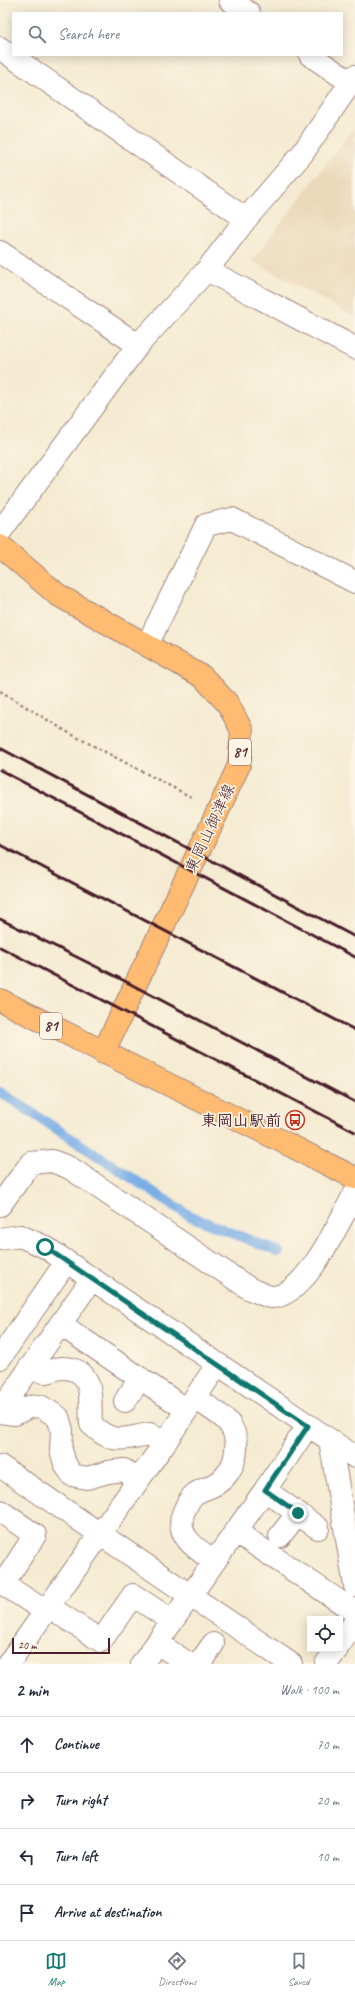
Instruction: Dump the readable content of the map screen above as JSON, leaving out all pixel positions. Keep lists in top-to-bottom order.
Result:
{
  "streets": {
    "main road": ["81", "東岡山御津線"]
  },
  "crossings": [
    ["81", "東岡山御津線"]
  ],
  "places": {
    "bus stop": ["東岡山駅前"]
  },
  "scale_bar": "20 m",
  "page": {
    "search": "Search here",
    "scale": "20 m",
    "heading": ["2 min", "Walk · 100 m"],
    "list": [
      ["Continue", "70 m"],
      ["Turn right", "20 m"],
      ["Turn left", "10 m"],
      "Arrive at destination"
    ],
    "nav": ["Map", "Directions", "Saved"]
  }
}
